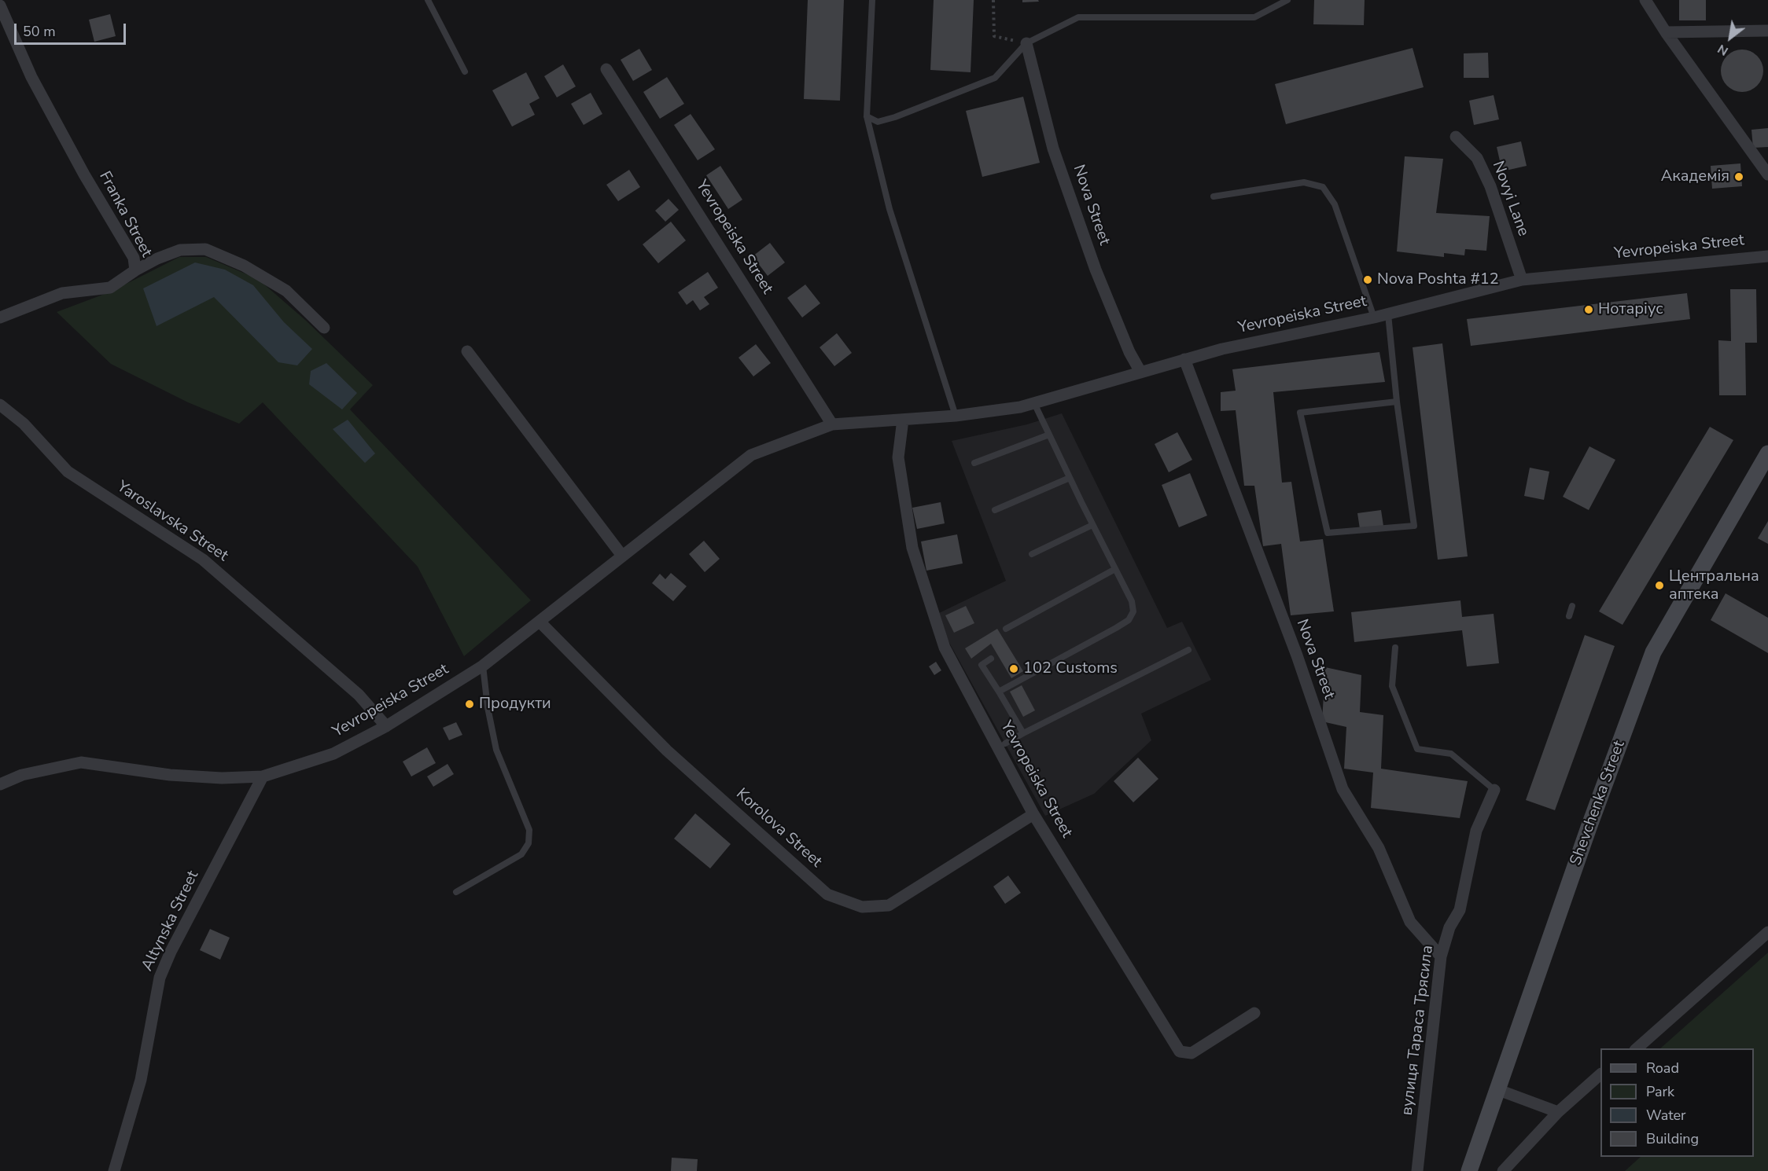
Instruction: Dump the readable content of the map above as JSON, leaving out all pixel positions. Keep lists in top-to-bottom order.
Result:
{
  "streets": {
    "main road": ["Shevchenka Street"],
    "street": [
      "Novyi Lane",
      "Nova Street",
      "Franka Street",
      "Yevropeiska Street",
      "Yaroslavska Street",
      "Korolova Street",
      "Altynska Street",
      "вулиця Тараса Трясила"
    ]
  },
  "crossings": [
    ["Novyi Lane", "Yevropeiska Street"],
    ["Nova Street", "Yevropeiska Street"],
    ["Nova Street", "вулиця Тараса Трясила"],
    ["Yevropeiska Street", "Yaroslavska Street"],
    ["Yevropeiska Street", "Korolova Street"],
    ["Yevropeiska Street", "Altynska Street"]
  ],
  "places": [
    "Академія",
    "Nova Poshta #12",
    "Нотаріус",
    "Центральна аптека",
    "102 Customs",
    "Продукти"
  ],
  "legend": [
    "Road",
    "Park",
    "Water",
    "Building"
  ],
  "scale_bar": "50 m",
  "north": "bottom left"
}
